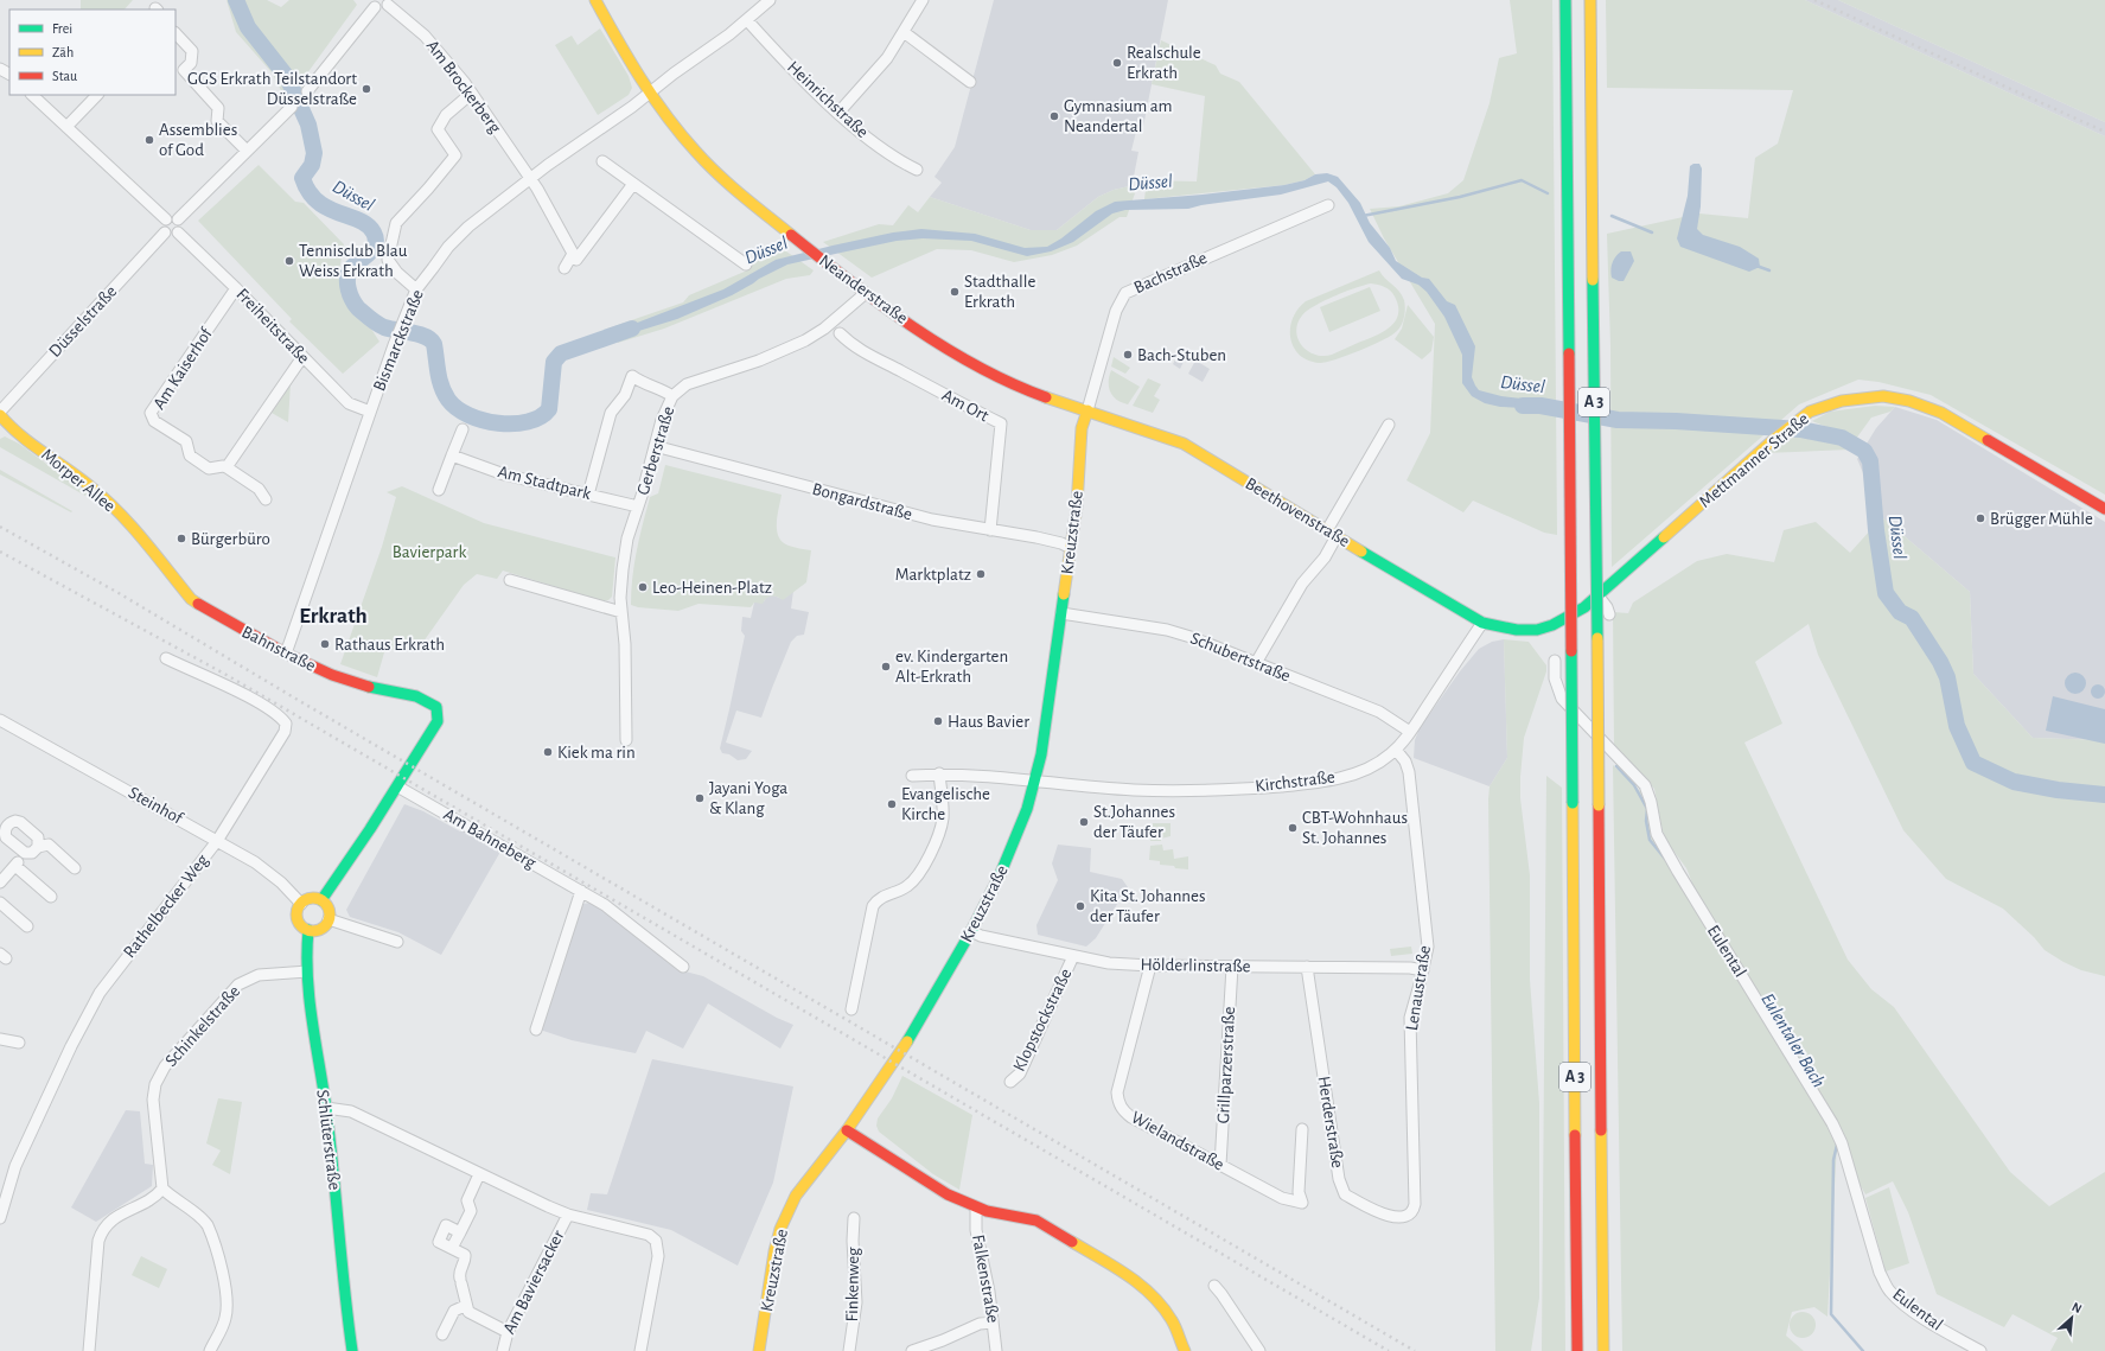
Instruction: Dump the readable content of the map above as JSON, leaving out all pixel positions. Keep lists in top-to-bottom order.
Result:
{
  "streets": {
    "main road": [
      "Neanderstraße",
      "A 3",
      "Mettmanner Straße",
      "Morper Allee",
      "Beethovenstraße",
      "Kreuzstraße",
      "Bahnstraße",
      "Schlüterstraße"
    ],
    "street": [
      "Am Brockerberg",
      "Heinrichstraße",
      "Bachstraße",
      "Düsselstraße",
      "Freiheitstraße",
      "Bismarckstraße",
      "Am Kaiserhof",
      "Am Ort",
      "Gerberstraße",
      "Am Stadtpark",
      "Bongardstraße",
      "Schubertstraße",
      "Kirchstraße",
      "Steinhof",
      "Am Bahneberg",
      "Rathelbecker Weg",
      "Eulental",
      "Hölderlinstraße",
      "Lenaustraße",
      "Klopstockstraße",
      "Schinkelstraße",
      "Grillparzerstraße",
      "Herderstraße",
      "Wielandstraße",
      "Falkenstraße",
      "Am Baviersacker",
      "Finkenweg"
    ]
  },
  "crossings": [
    ["Am Brockerberg", "Bismarckstraße"],
    ["Heinrichstraße", "Bismarckstraße"],
    ["Bachstraße", "Neanderstraße"],
    ["Bachstraße", "Beethovenstraße"],
    ["Bachstraße", "Kreuzstraße"],
    ["Neanderstraße", "Bismarckstraße"],
    ["Neanderstraße", "Gerberstraße"],
    ["Neanderstraße", "Beethovenstraße"],
    ["Neanderstraße", "Kreuzstraße"],
    ["Düsselstraße", "Freiheitstraße"],
    ["Düsselstraße", "Morper Allee"],
    ["Freiheitstraße", "Bismarckstraße"],
    ["Freiheitstraße", "Am Kaiserhof"],
    ["Bismarckstraße", "Bahnstraße"],
    ["Am Ort", "Bongardstraße"],
    ["Gerberstraße", "Am Stadtpark"],
    ["Gerberstraße", "Bongardstraße"],
    ["Mettmanner Straße", "Beethovenstraße"],
    ["Morper Allee", "Bahnstraße"],
    ["Bongardstraße", "Kreuzstraße"],
    ["Beethovenstraße", "Kreuzstraße"],
    ["Beethovenstraße", "Kirchstraße"],
    ["Kreuzstraße", "Schubertstraße"],
    ["Kreuzstraße", "Kirchstraße"],
    ["Kreuzstraße", "Hölderlinstraße"],
    ["Bahnstraße", "Am Bahneberg"],
    ["Schubertstraße", "Kirchstraße"],
    ["Kirchstraße", "Lenaustraße"],
    ["Steinhof", "Rathelbecker Weg"],
    ["Steinhof", "Schlüterstraße"],
    ["Hölderlinstraße", "Lenaustraße"],
    ["Hölderlinstraße", "Klopstockstraße"],
    ["Hölderlinstraße", "Grillparzerstraße"],
    ["Hölderlinstraße", "Herderstraße"],
    ["Hölderlinstraße", "Wielandstraße"],
    ["Lenaustraße", "Herderstraße"],
    ["Schinkelstraße", "Schlüterstraße"],
    ["Grillparzerstraße", "Wielandstraße"]
  ],
  "districts": ["Erkrath"],
  "water": ["Düssel", "Eulentaler Bach"],
  "parks": ["Bavierpark"],
  "places": [
    "Realschule Erkrath",
    "GGS Erkrath Teilstandort Düsselstraße",
    "Gymnasium am Neandertal",
    "Assemblies of God",
    "Tennisclub Blau Weiss Erkrath",
    "Stadthalle Erkrath",
    "Bach-Stuben",
    "Brügger Mühle",
    "Bürgerbüro",
    "Marktplatz",
    "Leo-Heinen-Platz",
    "Rathaus Erkrath",
    "ev. Kindergarten Alt-Erkrath",
    "Haus Bavier",
    "Kiek ma rin",
    "Jayani Yoga & Klang",
    "Evangelische Kirche",
    "St.Johannes der Täufer",
    "CBT-Wohnhaus St. Johannes",
    "Kita St. Johannes der Täufer"
  ],
  "legend": ["Frei", "Zäh", "Stau"],
  "north": "top right"
}
